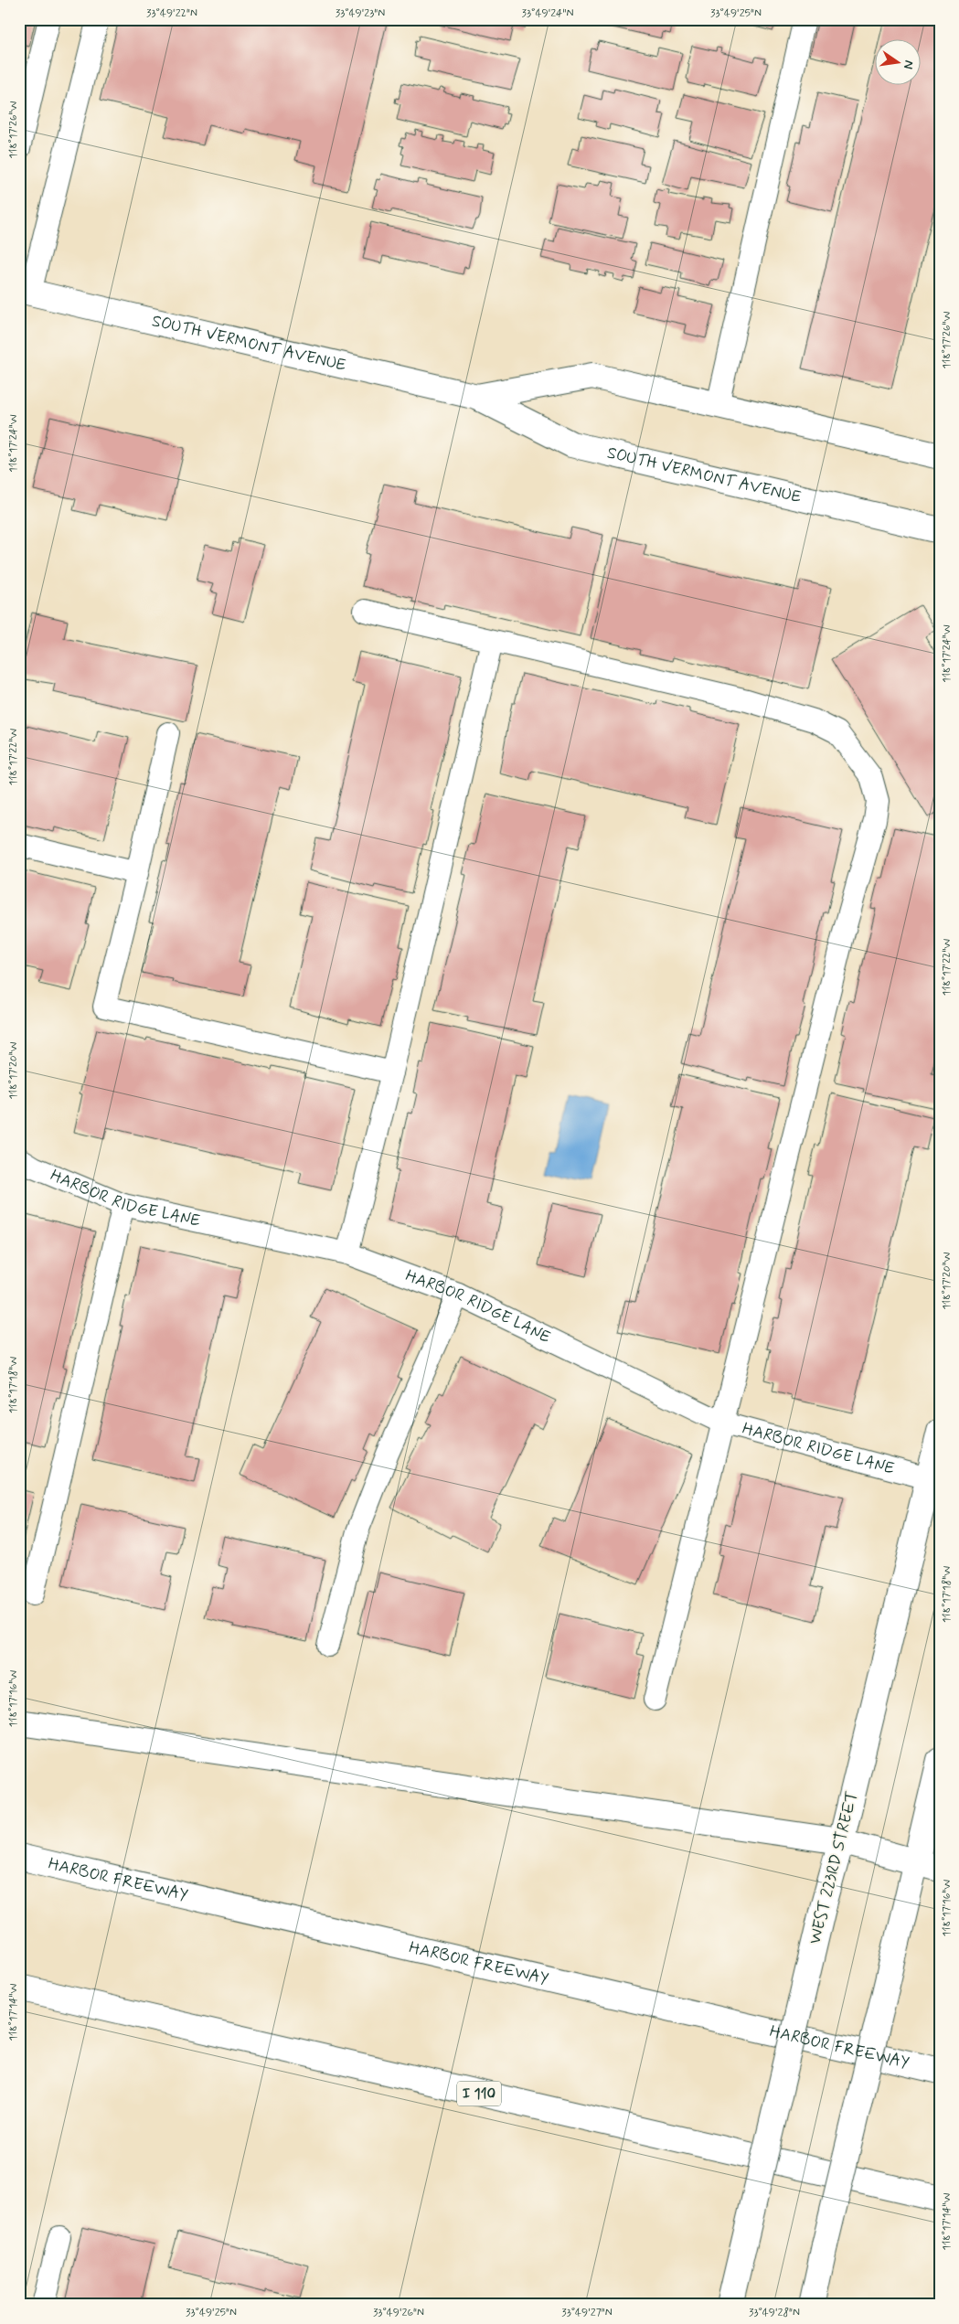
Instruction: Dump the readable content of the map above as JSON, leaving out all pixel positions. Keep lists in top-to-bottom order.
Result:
{
  "streets": {
    "main road": [
      "SOUTH VERMONT AVENUE",
      "WEST 223RD STREET",
      "HARBOR FREEWAY",
      "I 110"
    ],
    "lane": ["HARBOR RIDGE LANE"]
  },
  "crossings": [
    ["HARBOR RIDGE LANE", "WEST 223RD STREET"]
  ],
  "north": "right",
  "coordinates": [
    "33°49'22\"N",
    "33°49'23\"N",
    "33°49'24\"N",
    "33°49'25\"N",
    "118°17'26\"W",
    "118°17'24\"W",
    "118°17'22\"W",
    "118°17'20\"W",
    "118°17'18\"W",
    "118°17'16\"W",
    "118°17'14\"W",
    "33°49'26\"N",
    "33°49'27\"N",
    "33°49'28\"N"
  ]
}
